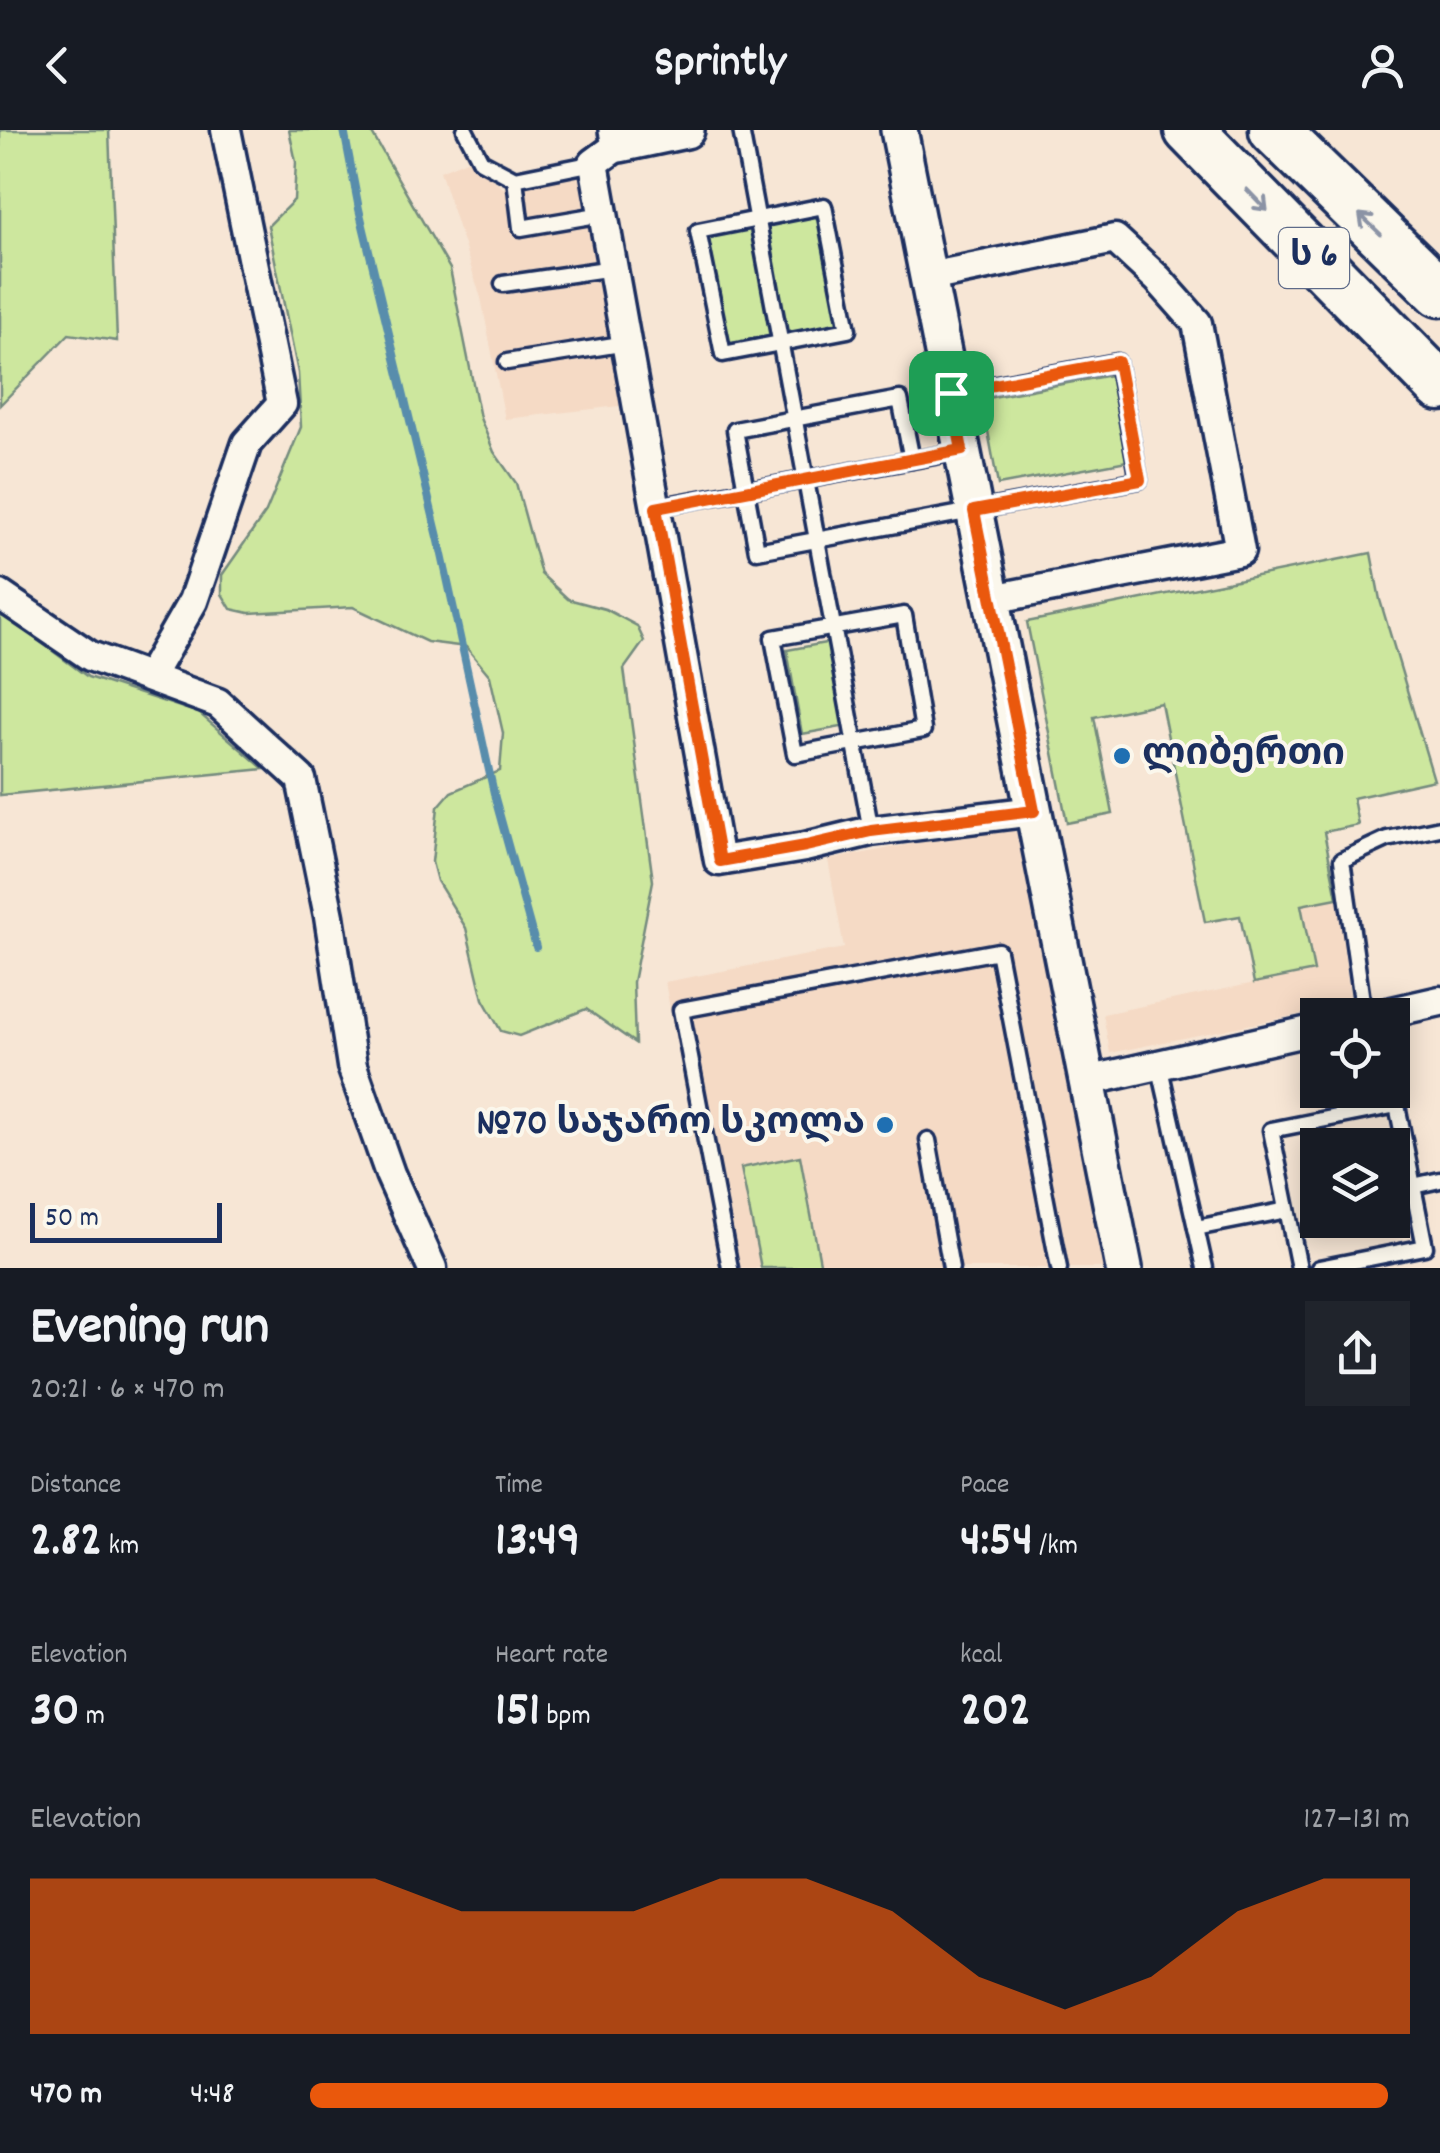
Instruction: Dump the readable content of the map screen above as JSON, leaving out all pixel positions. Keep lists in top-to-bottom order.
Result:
{
  "streets": {
    "highway": ["ს 6"]
  },
  "places": ["ლიბერთი", "№70 საჯარო სკოლა"],
  "scale_bar": "50 m",
  "page": {
    "header": "Sprintly",
    "scale": "50 m",
    "heading": ["Evening run", "20:21 · 6 × 470 m"],
    "stats": [
      ["Distance", "2.82 km"],
      ["Time", "13:49"],
      ["Pace", "4:54 /km"],
      ["Elevation", "30 m"],
      ["Heart rate", "151 bpm"],
      ["kcal", "202"]
    ],
    "chart": ["Elevation", "127–131 m"],
    "list": [
      {
        "name": "470 m",
        "note": "4:48"
      }
    ]
  }
}
